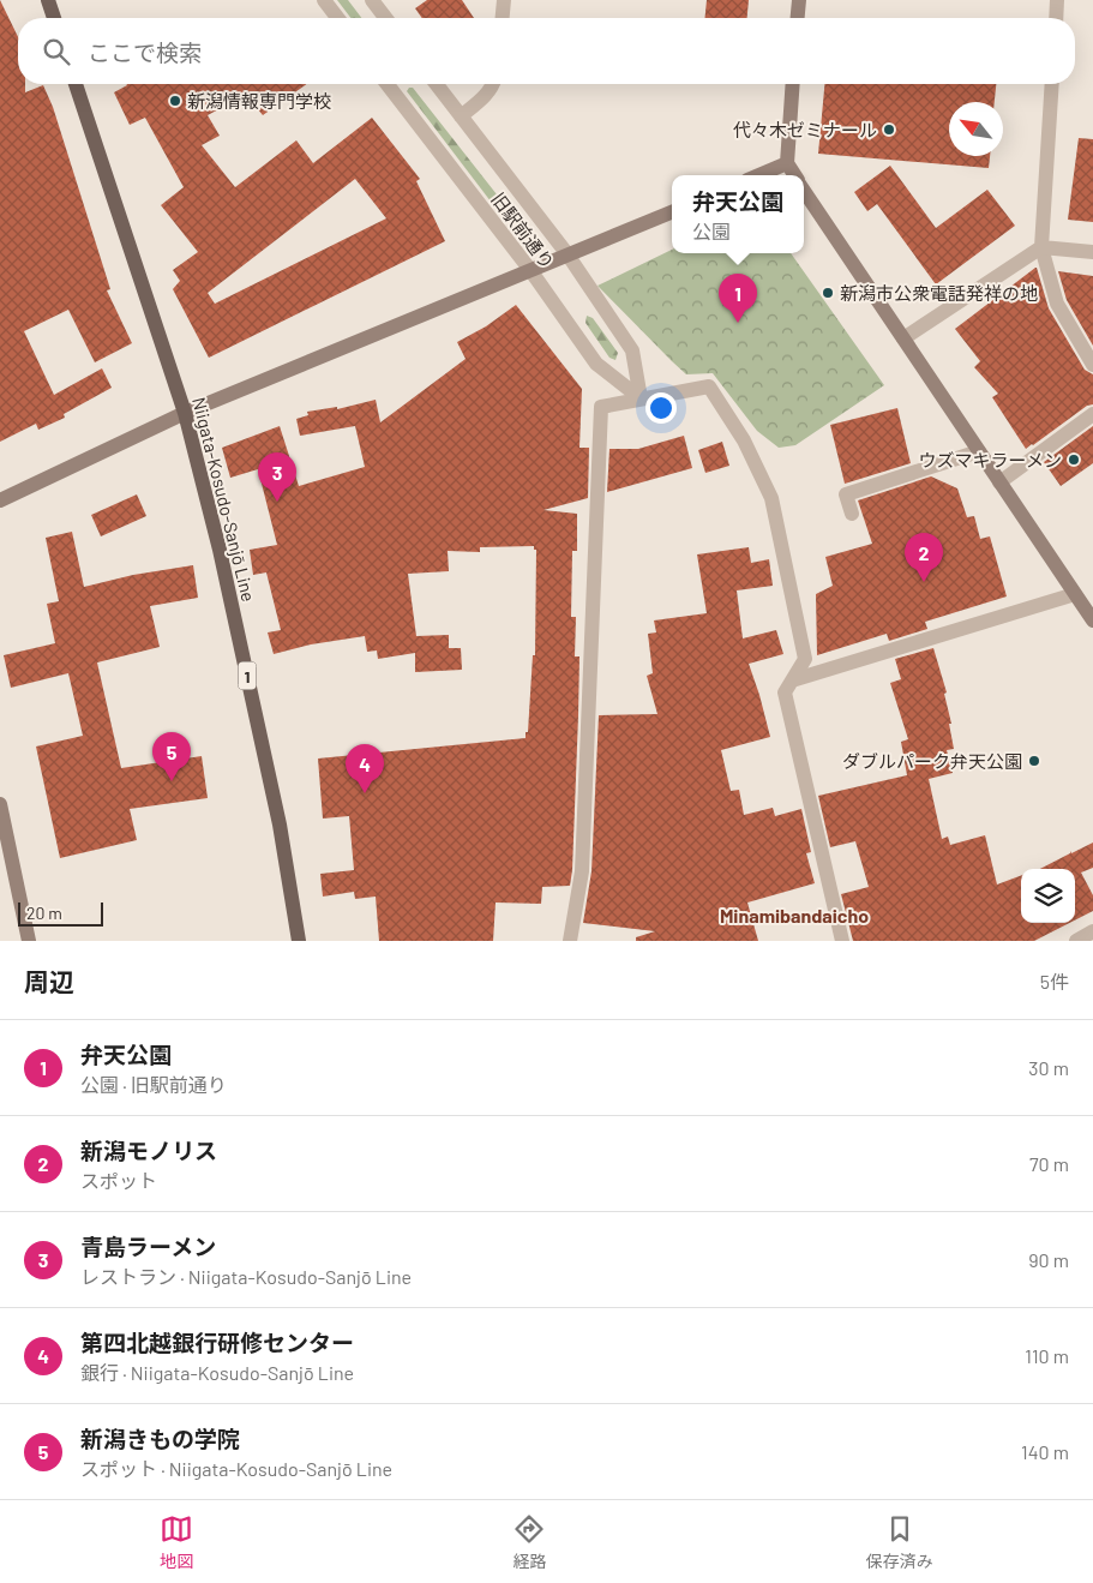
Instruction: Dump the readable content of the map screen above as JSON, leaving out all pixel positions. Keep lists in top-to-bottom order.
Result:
{
  "streets": {
    "main road": ["Niigata-Kosudo-Sanjō Line", "1"],
    "street": ["旧駅前通り"]
  },
  "districts": ["Minamibandaicho"],
  "places": [
    "新潟情報専門学校",
    "代々木ゼミナール",
    "新潟市公衆電話発祥の地",
    "ウズマキラーメン",
    "ダブルパーク弁天公園"
  ],
  "scale_bar": "20 m",
  "north": "top left",
  "page": {
    "search": "ここで検索",
    "popup": ["弁天公園", "公園"],
    "pins": [
      "1",
      "3",
      "2",
      "5",
      "4"
    ],
    "scale": "20 m",
    "heading": ["周辺", "5件"],
    "list": [
      {
        "mark": "1",
        "name": "弁天公園",
        "note": "公園 · 旧駅前通り",
        "value": "30 m"
      },
      {
        "mark": "2",
        "name": "新潟モノリス",
        "note": "スポット",
        "value": "70 m"
      },
      {
        "mark": "3",
        "name": "青島ラーメン",
        "note": "レストラン · Niigata-Kosudo-Sanjō Line",
        "value": "90 m"
      },
      {
        "mark": "4",
        "name": "第四北越銀行研修センター",
        "note": "銀行 · Niigata-Kosudo-Sanjō Line",
        "value": "110 m"
      },
      {
        "mark": "5",
        "name": "新潟きもの学院",
        "note": "スポット · Niigata-Kosudo-Sanjō Line",
        "value": "140 m"
      }
    ],
    "nav": ["地図", "経路", "保存済み"]
  }
}
